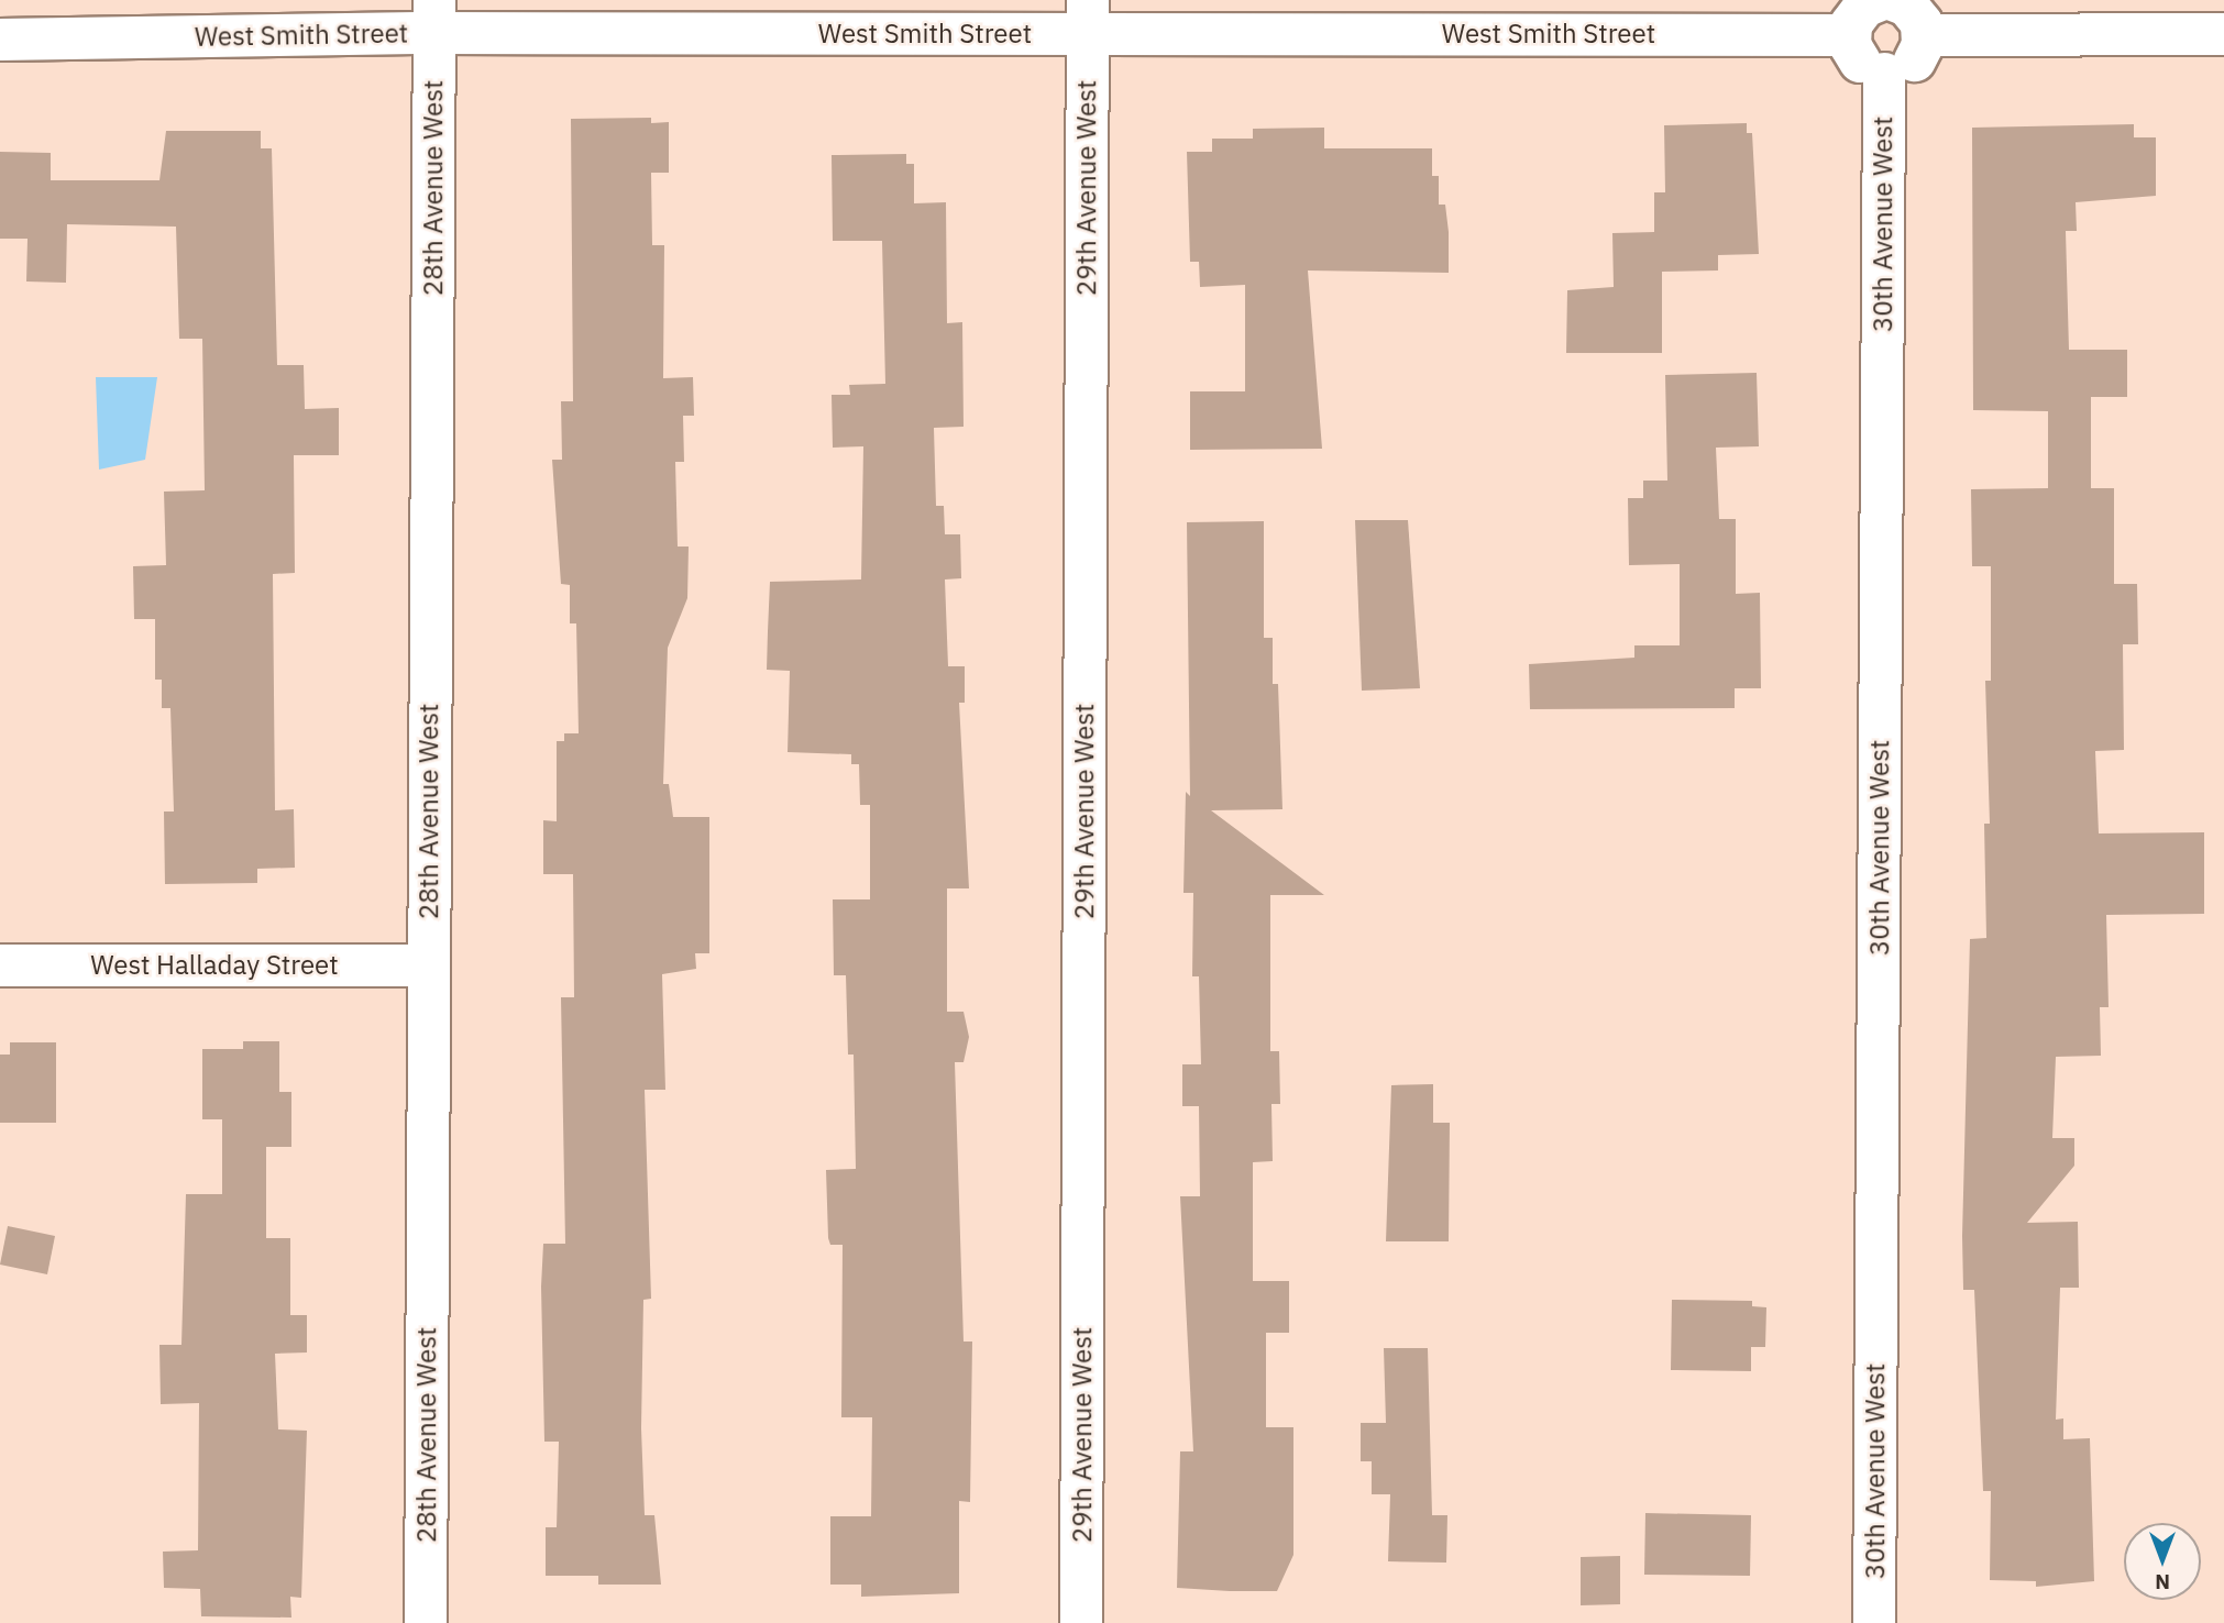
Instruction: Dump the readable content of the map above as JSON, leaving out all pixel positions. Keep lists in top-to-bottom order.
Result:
{
  "streets": {
    "street": [
      "West Smith Street",
      "28th Avenue West",
      "29th Avenue West",
      "30th Avenue West",
      "West Halladay Street"
    ]
  },
  "crossings": [
    ["West Smith Street", "28th Avenue West"],
    ["West Smith Street", "29th Avenue West"],
    ["28th Avenue West", "West Halladay Street"]
  ],
  "north": "bottom"
}
